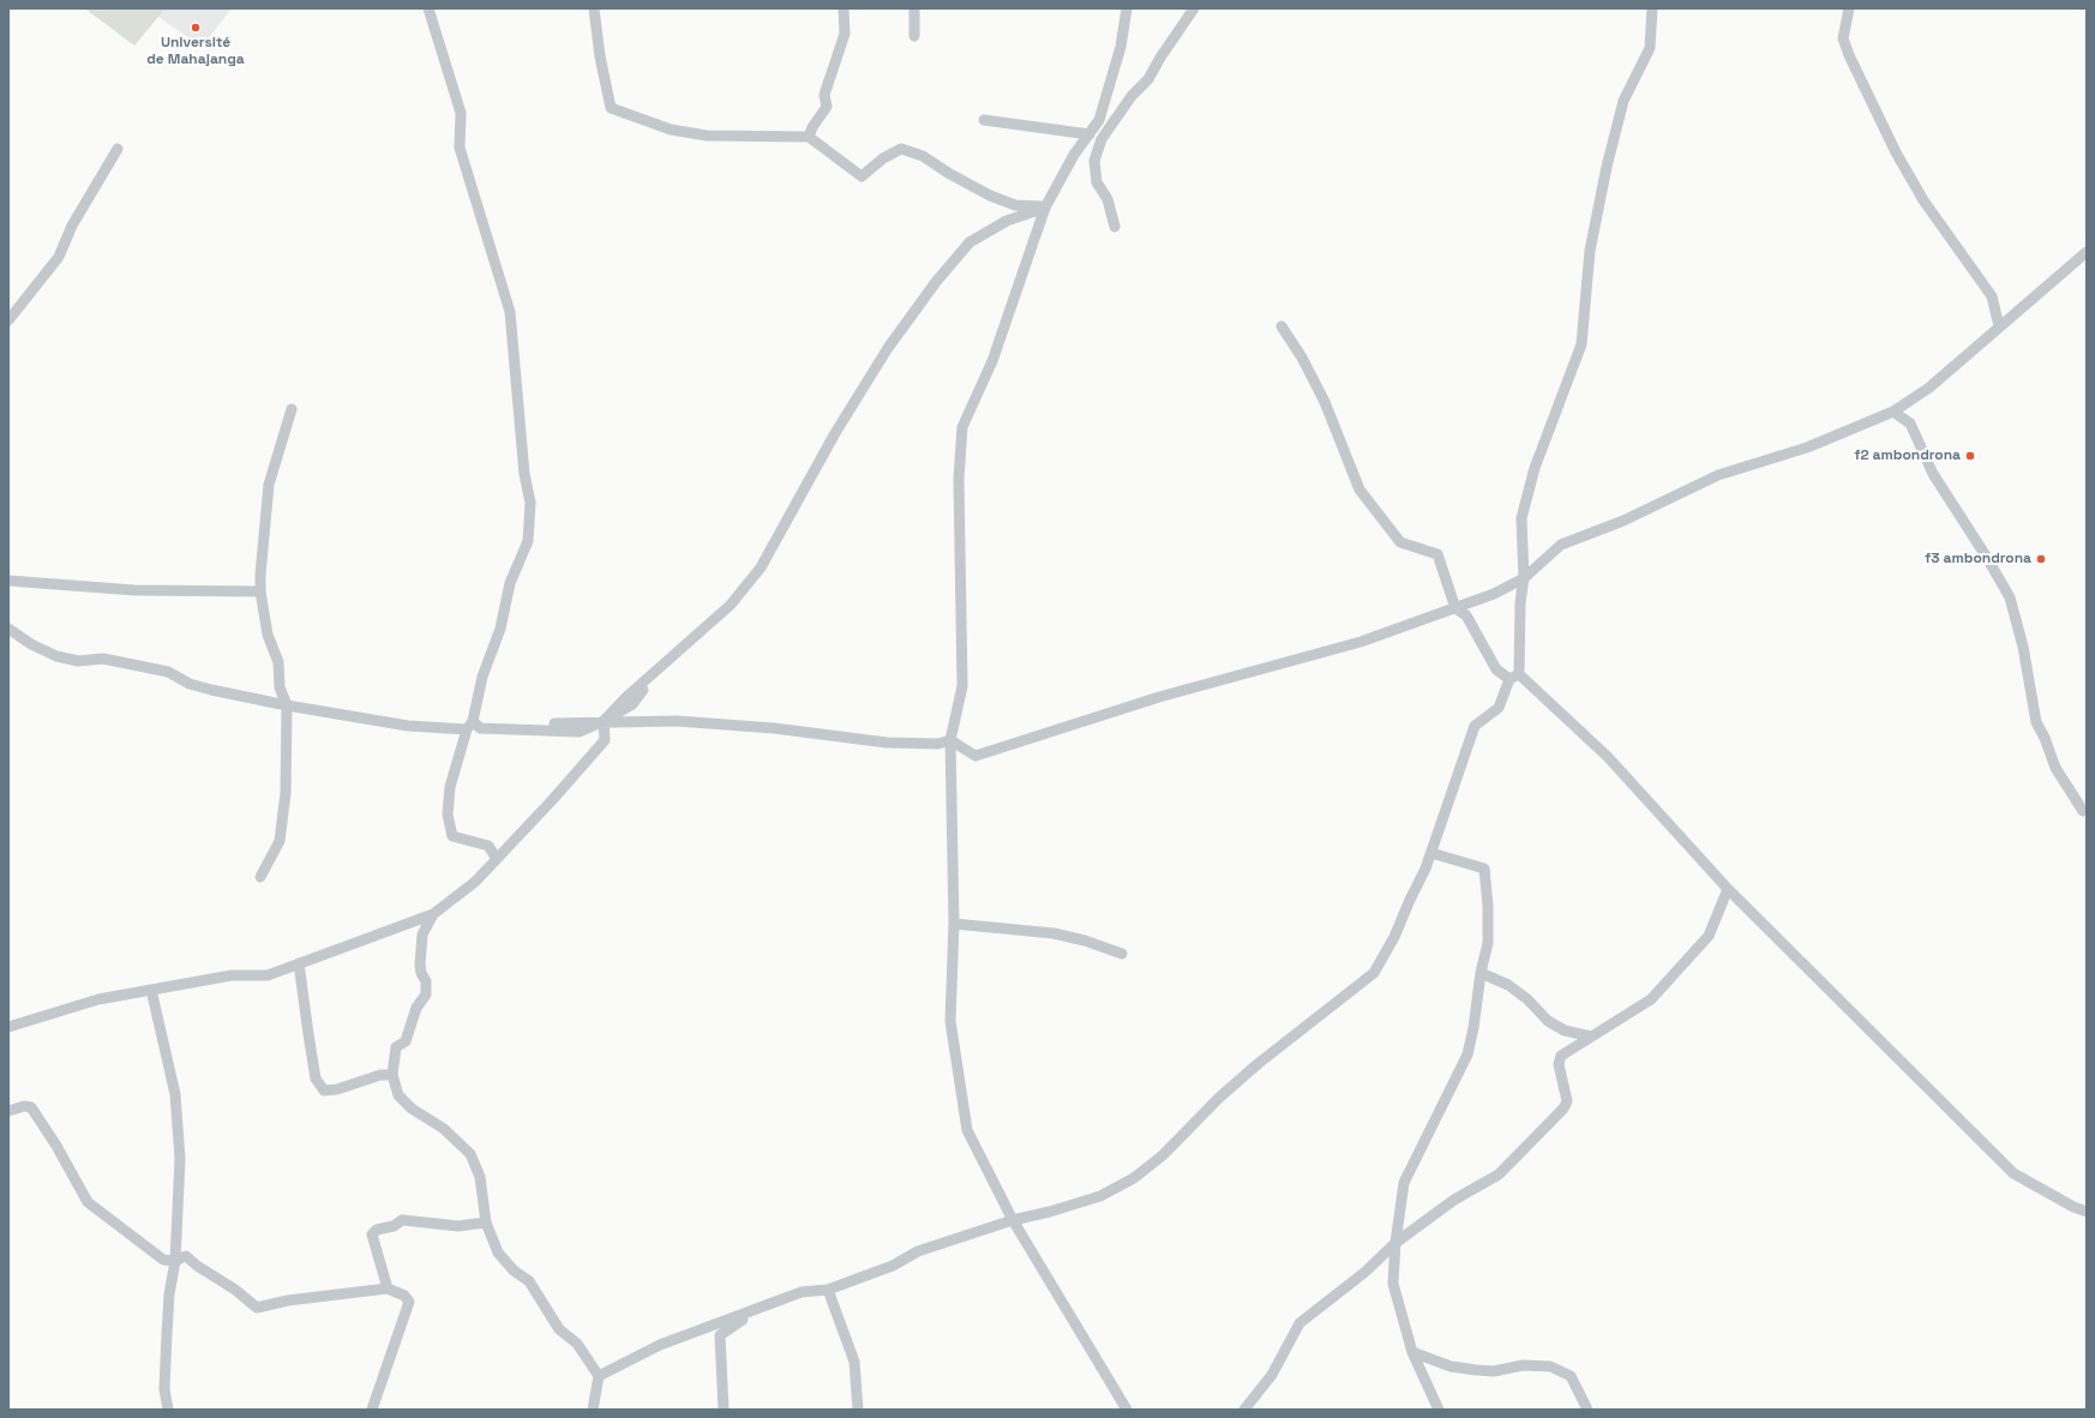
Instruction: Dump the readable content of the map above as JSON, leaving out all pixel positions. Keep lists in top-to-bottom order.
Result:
{
  "places": ["Université de Mahajanga", "f2 ambondrona", "f3 ambondrona"]
}
